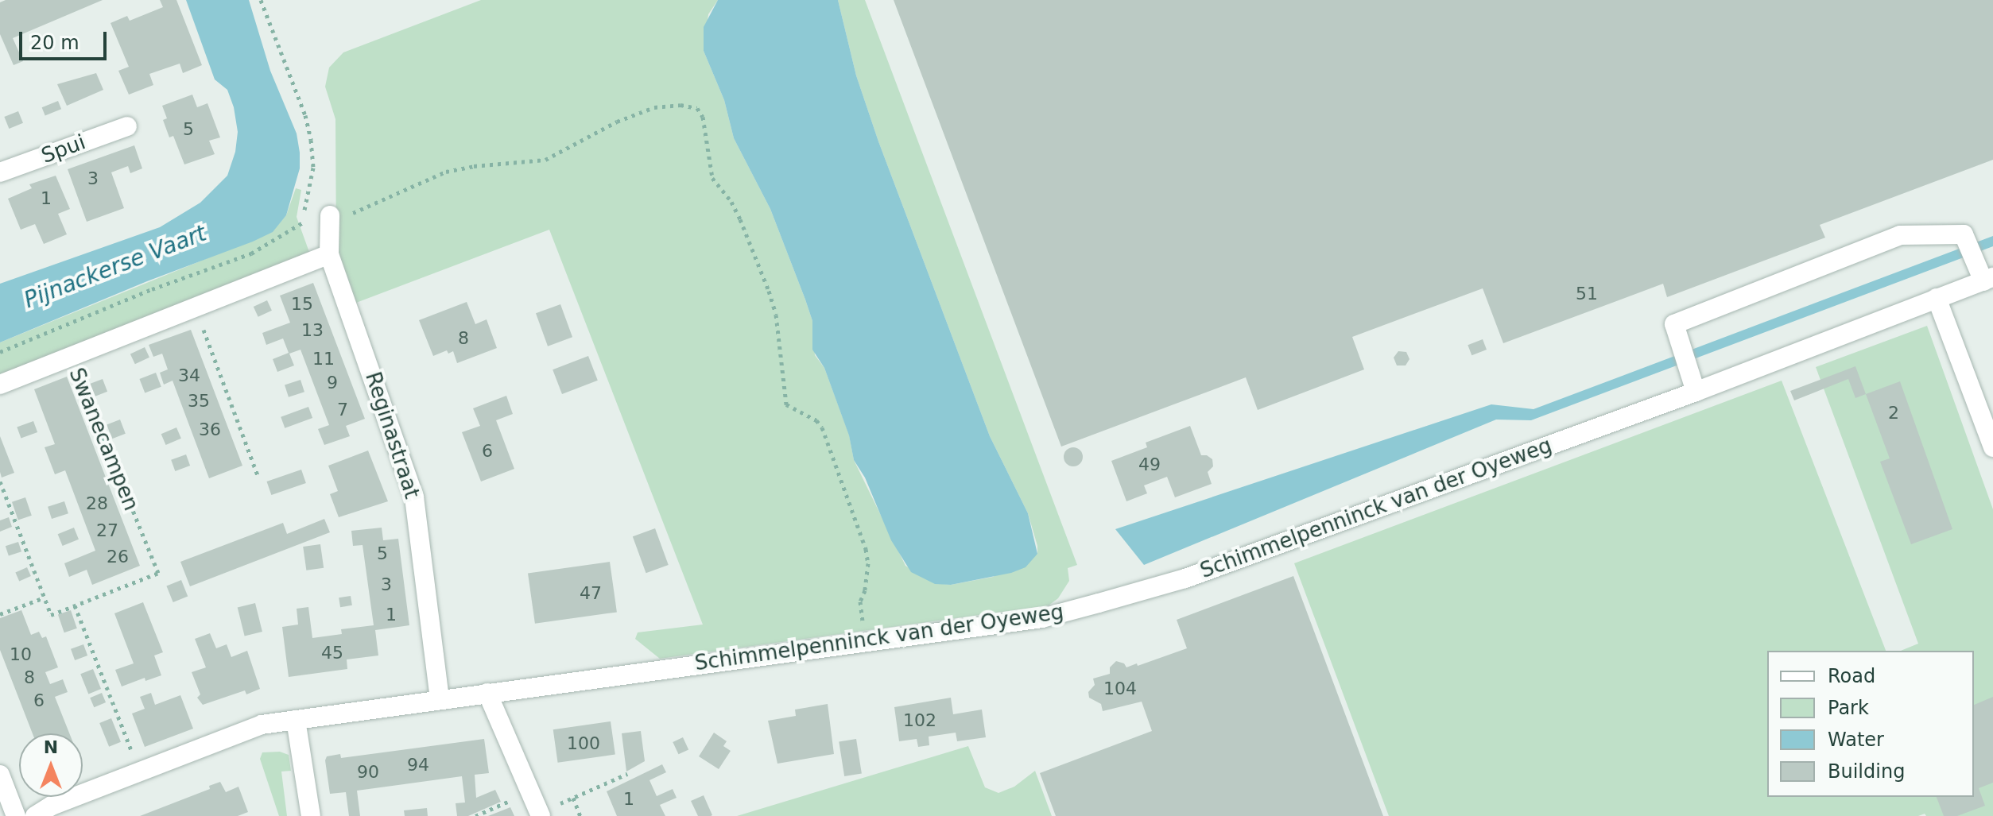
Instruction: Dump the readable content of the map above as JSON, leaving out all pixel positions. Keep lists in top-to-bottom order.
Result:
{
  "streets": {
    "street": [
      "Spui",
      "Reginastraat",
      "Swanecampen",
      "Schimmelpenninck van der Oyeweg"
    ]
  },
  "crossings": [
    ["Reginastraat", "Swanecampen"],
    ["Reginastraat", "Schimmelpenninck van der Oyeweg"]
  ],
  "water": ["Pijnackerse Vaart"],
  "house_numbers": [
    "5",
    "3",
    "1",
    "51",
    "15",
    "13",
    "8",
    "11",
    "34",
    "9",
    "35",
    "7",
    "2",
    "36",
    "6",
    "49",
    "28",
    "27",
    "5",
    "26",
    "3",
    "47",
    "1",
    "45",
    "10",
    "8",
    "104",
    "6",
    "102",
    "100",
    "94",
    "90",
    "1"
  ],
  "legend": [
    "Road",
    "Park",
    "Water",
    "Building"
  ],
  "scale_bar": "20 m",
  "north": "top"
}
